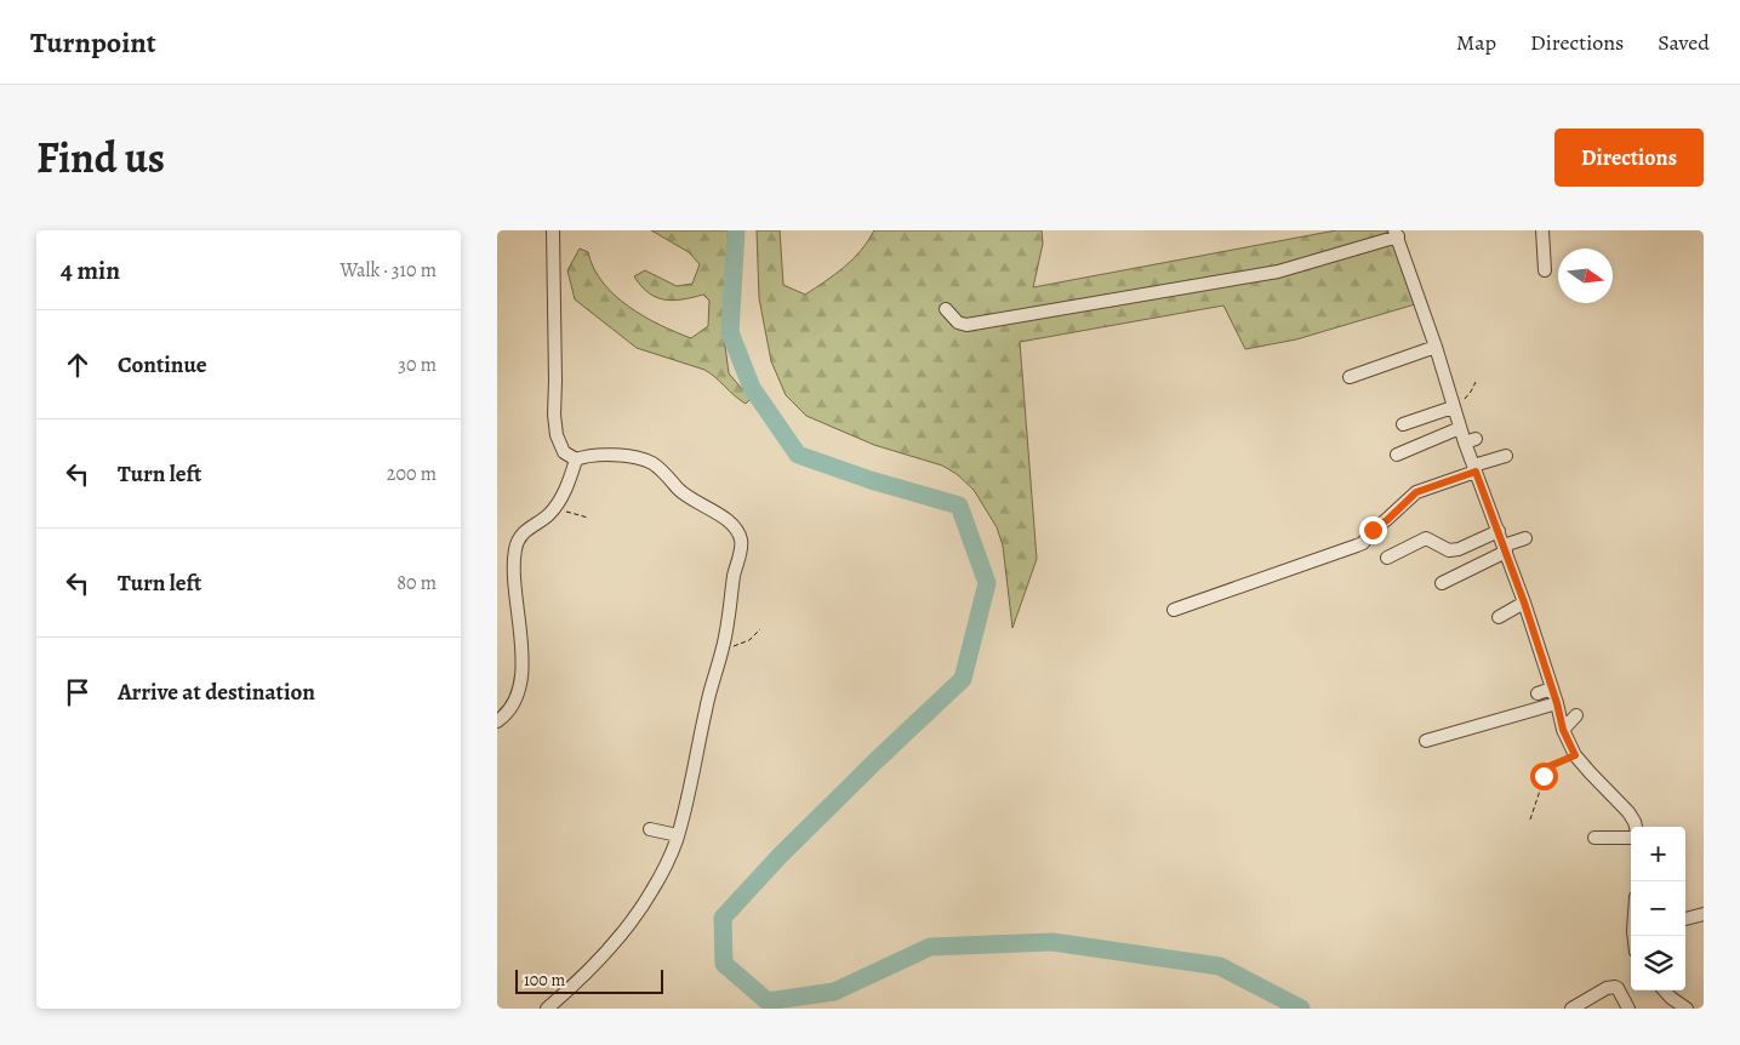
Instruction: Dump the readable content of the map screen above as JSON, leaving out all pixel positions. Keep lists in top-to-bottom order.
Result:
{
  "scale_bar": "100 m",
  "north": "right",
  "page": {
    "header": "Turnpoint",
    "nav": ["Map", "Directions", "Saved"],
    "title": "Find us",
    "buttons": "Directions",
    "heading": ["4 min", "Walk · 310 m"],
    "list": [
      ["Continue", "30 m"],
      ["Turn left", "200 m"],
      ["Turn left", "80 m"],
      "Arrive at destination"
    ],
    "map_buttons": ["+", "−"],
    "scale": "100 m"
  }
}
